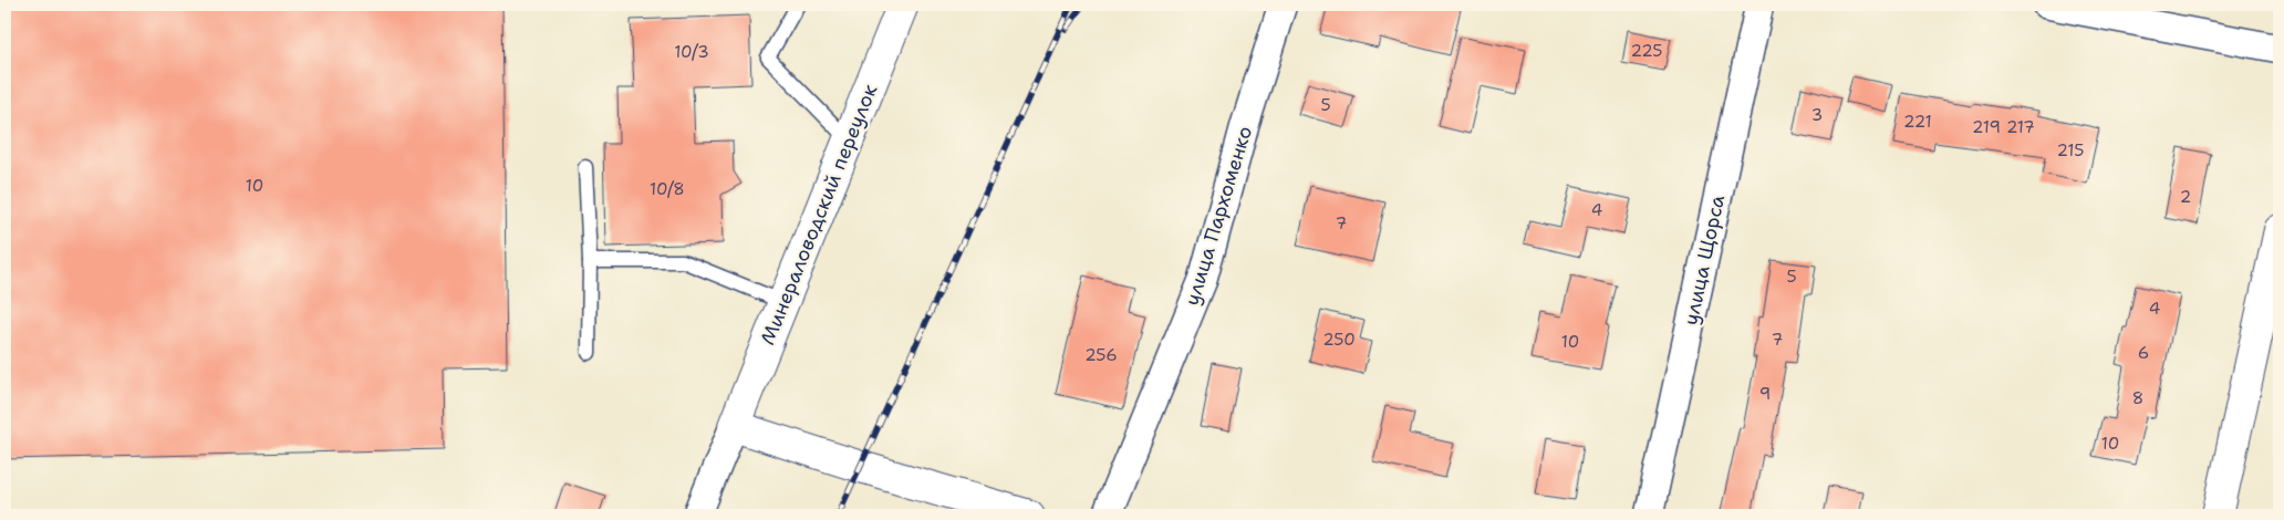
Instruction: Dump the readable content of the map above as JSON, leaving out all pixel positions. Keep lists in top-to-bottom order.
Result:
{
  "streets": {
    "street": ["Минераловодский переулок", "улица Пархоменко", "улица Щорса"]
  },
  "house_numbers": [
    "225",
    "10/3",
    "5",
    "3",
    "221",
    "219",
    "217",
    "215",
    "10",
    "10/8",
    "2",
    "4",
    "7",
    "5",
    "4",
    "250",
    "7",
    "10",
    "6",
    "256",
    "9",
    "8",
    "10"
  ]
}
